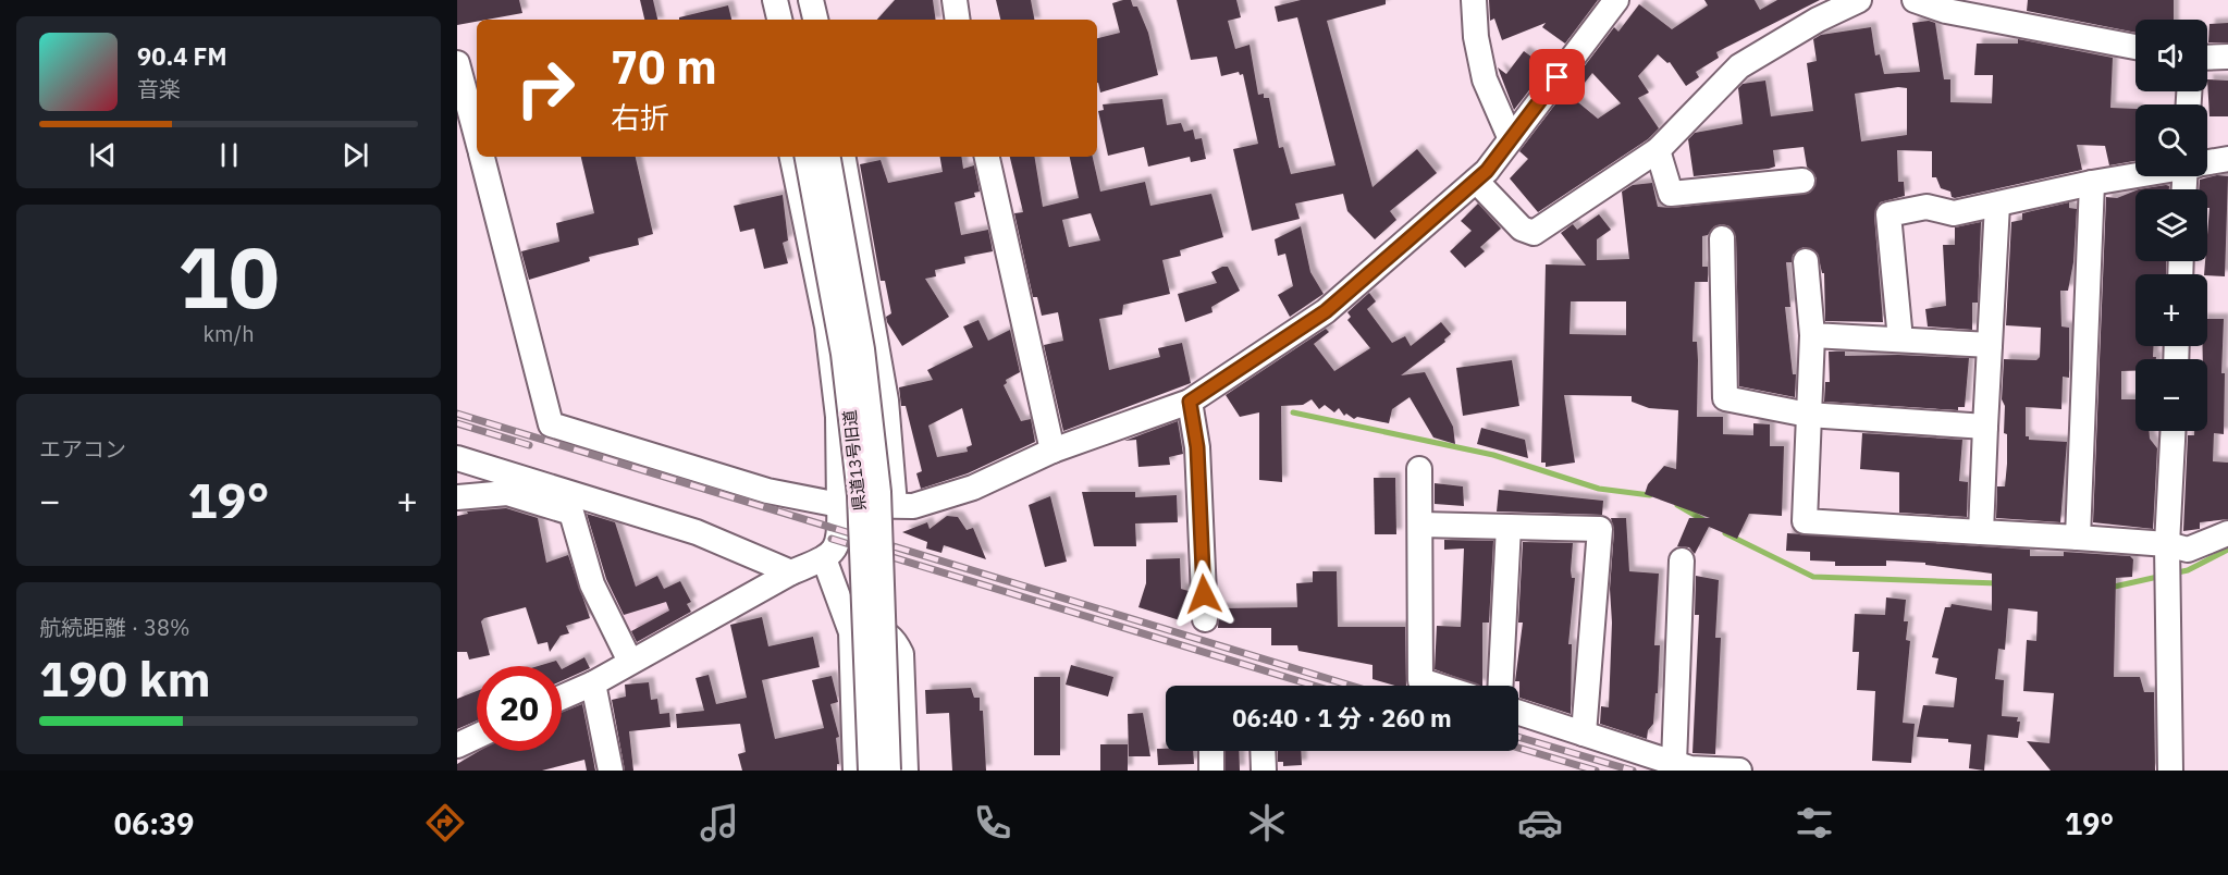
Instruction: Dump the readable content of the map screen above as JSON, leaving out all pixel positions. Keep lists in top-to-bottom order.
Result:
{
  "streets": {
    "street": ["県道13号旧道"]
  },
  "page": {
    "map_buttons": ["+", "−"],
    "turn": ["70 m", "右折"],
    "song": ["90.4 FM", "音楽"],
    "tile": [
      ["10", "km/h"],
      "エアコン",
      ["航続距離 · 38%", "190 km"]
    ],
    "heat": ["−", "19°", "+"],
    "limit": "20",
    "trip": "06:40 · 1 分 · 260 m",
    "tabs": ["06:39", "19°"]
  }
}
